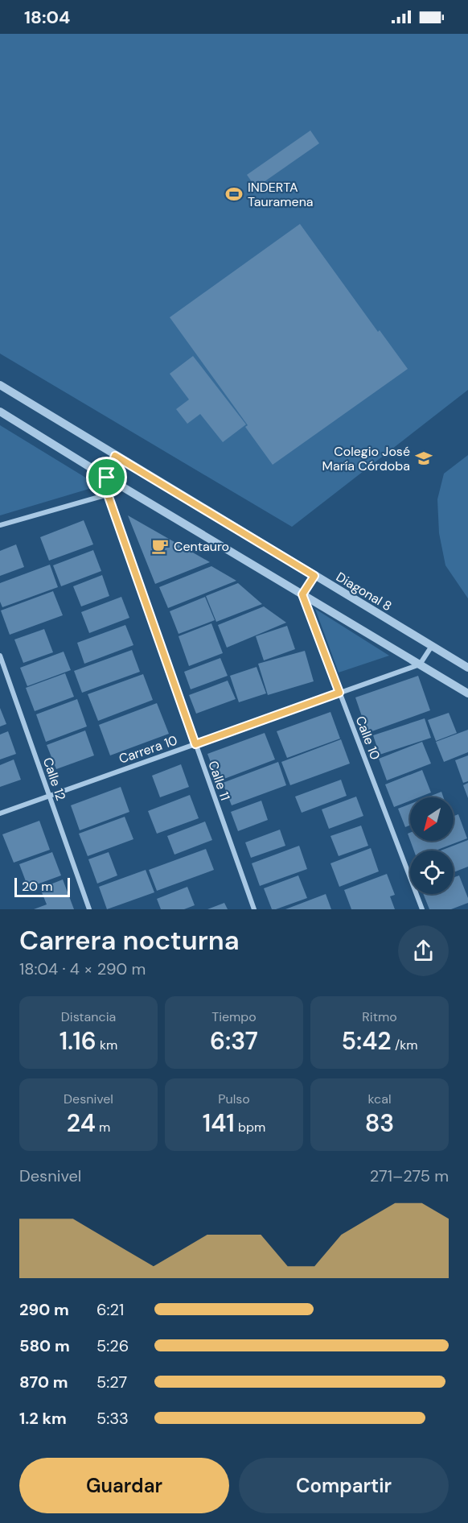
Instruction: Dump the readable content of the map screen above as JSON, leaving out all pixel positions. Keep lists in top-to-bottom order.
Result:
{
  "streets": {
    "street": [
      "Diagonal 8",
      "Calle 10",
      "Carrera 10",
      "Calle 12",
      "Calle 11"
    ]
  },
  "crossings": [
    ["Calle 10", "Carrera 10"],
    ["Carrera 10", "Calle 12"],
    ["Carrera 10", "Calle 11"]
  ],
  "places": {
    "sports": ["INDERTA Tauramena"],
    "school or university": ["Colegio José María Córdoba"],
    "cafe": ["Centauro"]
  },
  "scale_bar": "20 m",
  "north": "bottom left",
  "page": {
    "status": "18:04",
    "scale": "20 m",
    "heading": ["Carrera nocturna", "18:04 · 4 × 290 m"],
    "stats": [
      ["Distancia", "1.16 km"],
      ["Tiempo", "6:37"],
      ["Ritmo", "5:42 /km"],
      ["Desnivel", "24 m"],
      ["Pulso", "141 bpm"],
      ["kcal", "83"]
    ],
    "chart": ["Desnivel", "271–275 m"],
    "list": [
      {
        "name": "290 m",
        "note": "6:21"
      },
      {
        "name": "580 m",
        "note": "5:26"
      },
      {
        "name": "870 m",
        "note": "5:27"
      },
      {
        "name": "1.2 km",
        "note": "5:33"
      }
    ],
    "buttons": ["Guardar", "Compartir"]
  }
}
